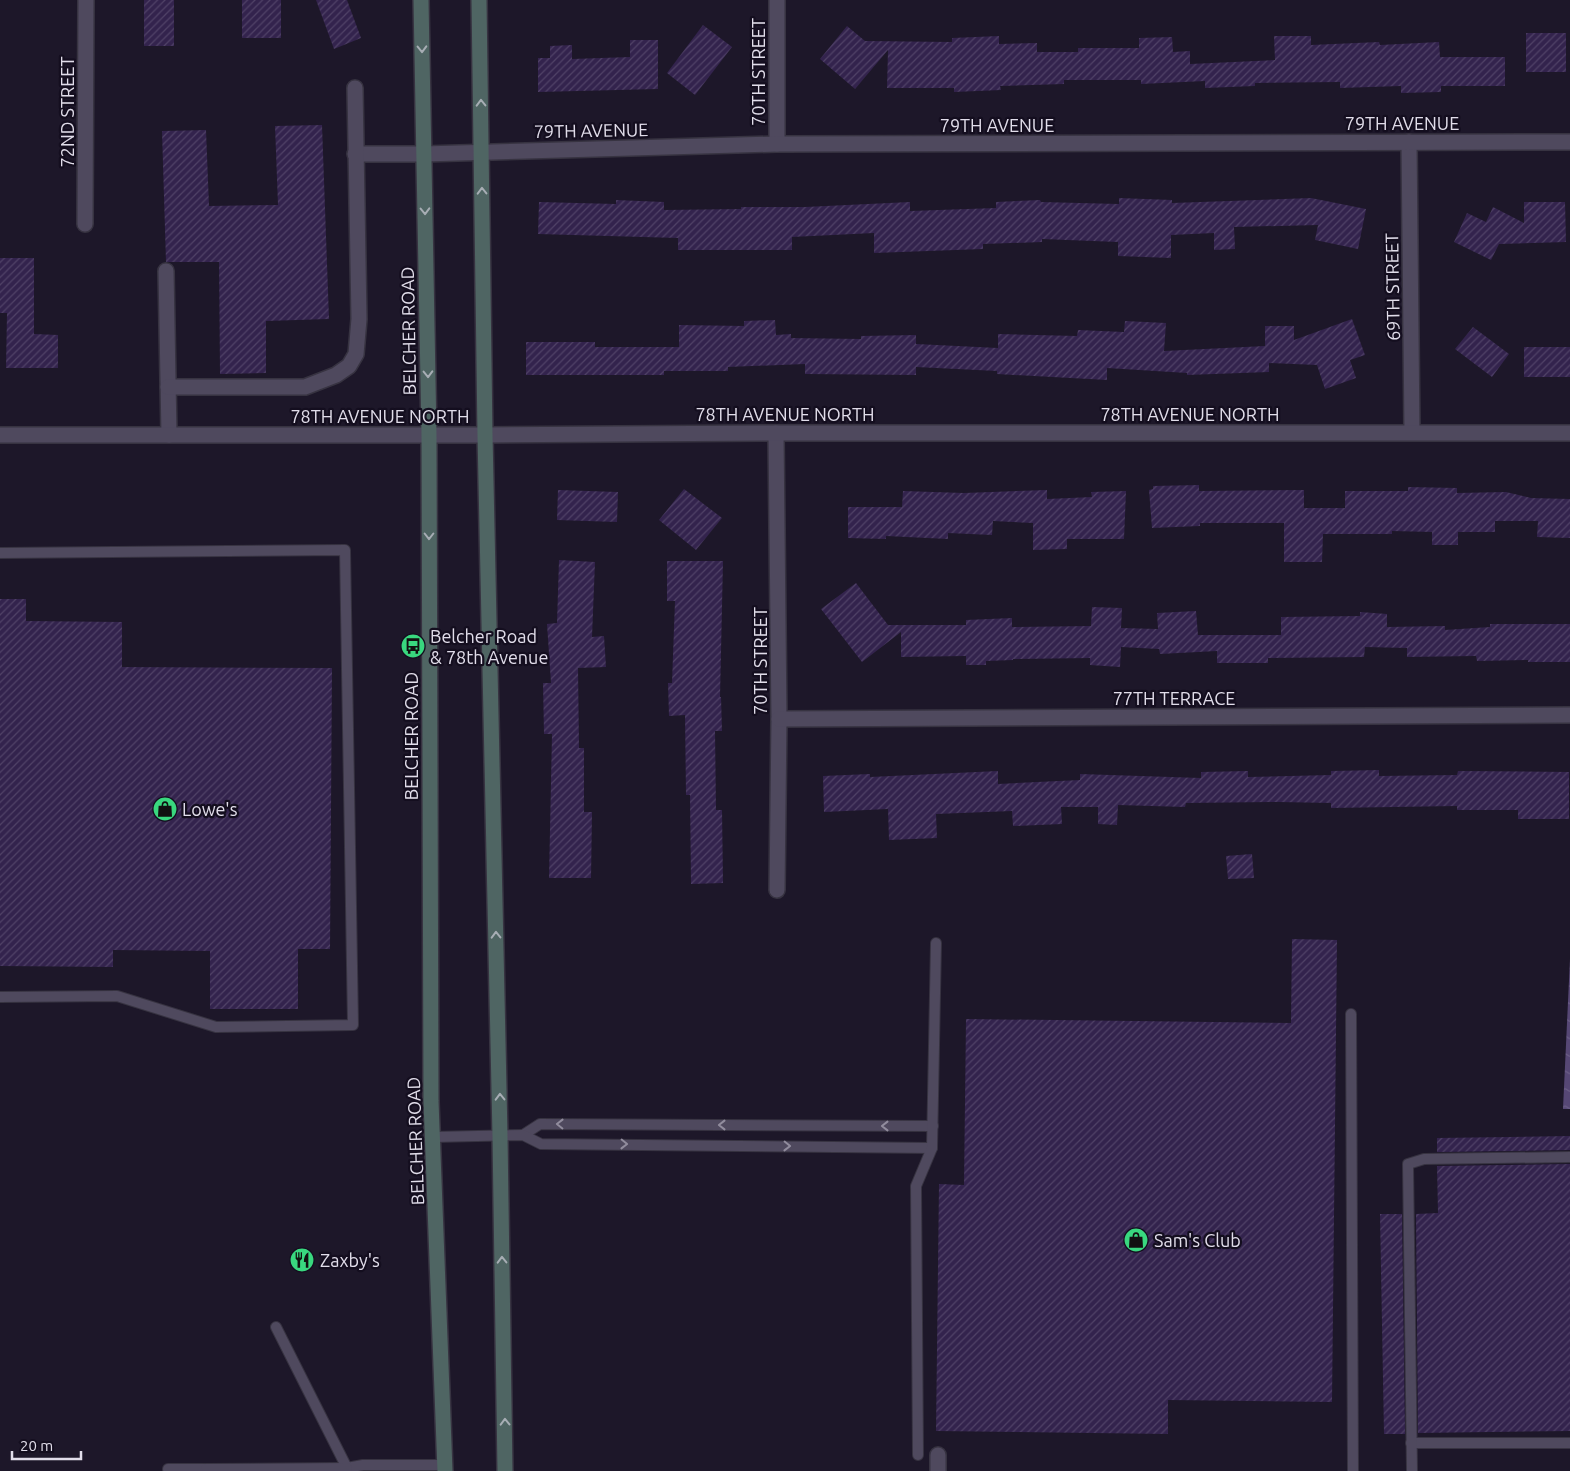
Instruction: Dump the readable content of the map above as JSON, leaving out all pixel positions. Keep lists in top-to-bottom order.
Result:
{
  "streets": {
    "main road": ["BELCHER ROAD"],
    "street": [
      "70TH STREET",
      "72ND STREET",
      "79TH AVENUE",
      "69TH STREET",
      "78TH AVENUE NORTH",
      "77TH TERRACE"
    ]
  },
  "crossings": [
    ["70TH STREET", "79TH AVENUE"],
    ["70TH STREET", "78TH AVENUE NORTH"],
    ["70TH STREET", "77TH TERRACE"],
    ["79TH AVENUE", "69TH STREET"],
    ["79TH AVENUE", "BELCHER ROAD"],
    ["69TH STREET", "78TH AVENUE NORTH"],
    ["BELCHER ROAD", "78TH AVENUE NORTH"]
  ],
  "places": {
    "bus stop": ["Belcher Road & 78th Avenue"],
    "shop": ["Lowe's", "Sam's Club"],
    "restaurant": ["Zaxby's"]
  },
  "scale_bar": "20 m"
}
